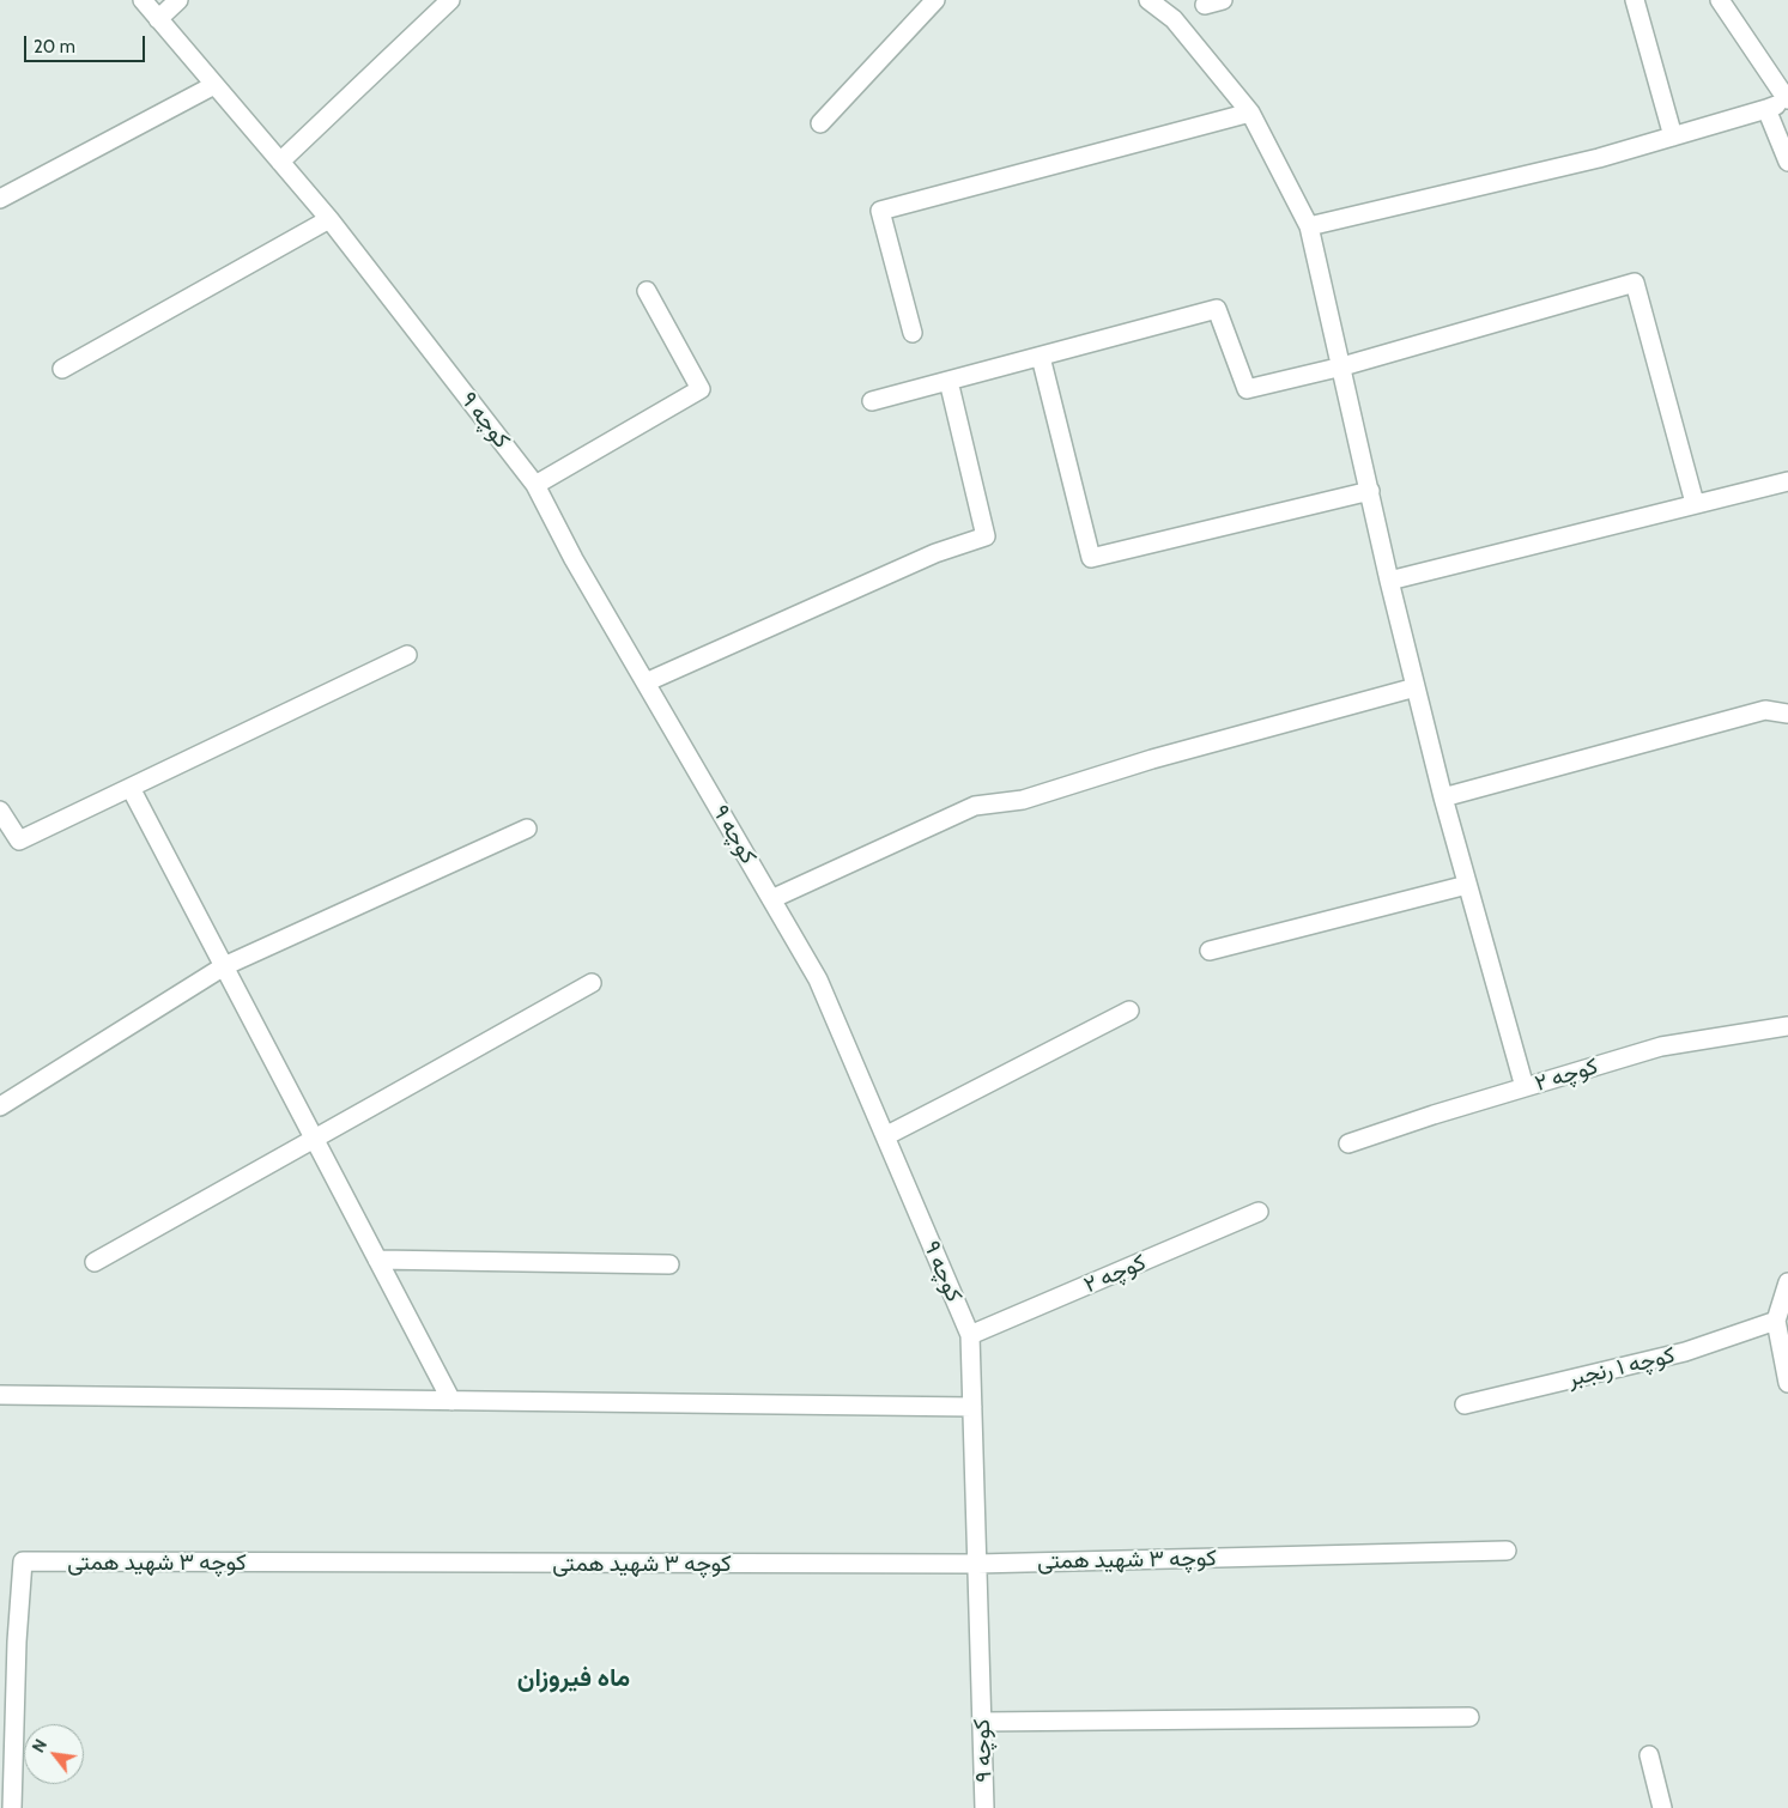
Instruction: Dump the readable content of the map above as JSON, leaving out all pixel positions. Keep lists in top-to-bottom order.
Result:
{
  "streets": {
    "street": [
      "کوچه ۹",
      "کوچه ۲",
      "کوچه ۱ رنجبر",
      "کوچه ۳ شهید همتی"
    ]
  },
  "crossings": [
    ["کوچه ۹", "کوچه ۲"],
    ["کوچه ۹", "کوچه ۳ شهید همتی"]
  ],
  "districts": ["ماه فیروزان"],
  "scale_bar": "20 m",
  "north": "top left"
}
